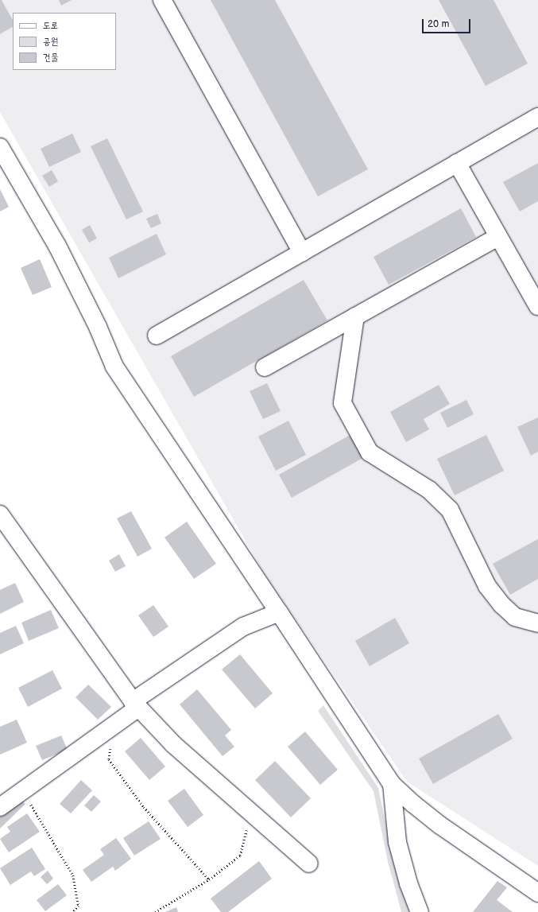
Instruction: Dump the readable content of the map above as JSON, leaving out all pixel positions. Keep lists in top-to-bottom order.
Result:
{
  "legend": ["도로", "공원", "건물"],
  "scale_bar": "20 m"
}
